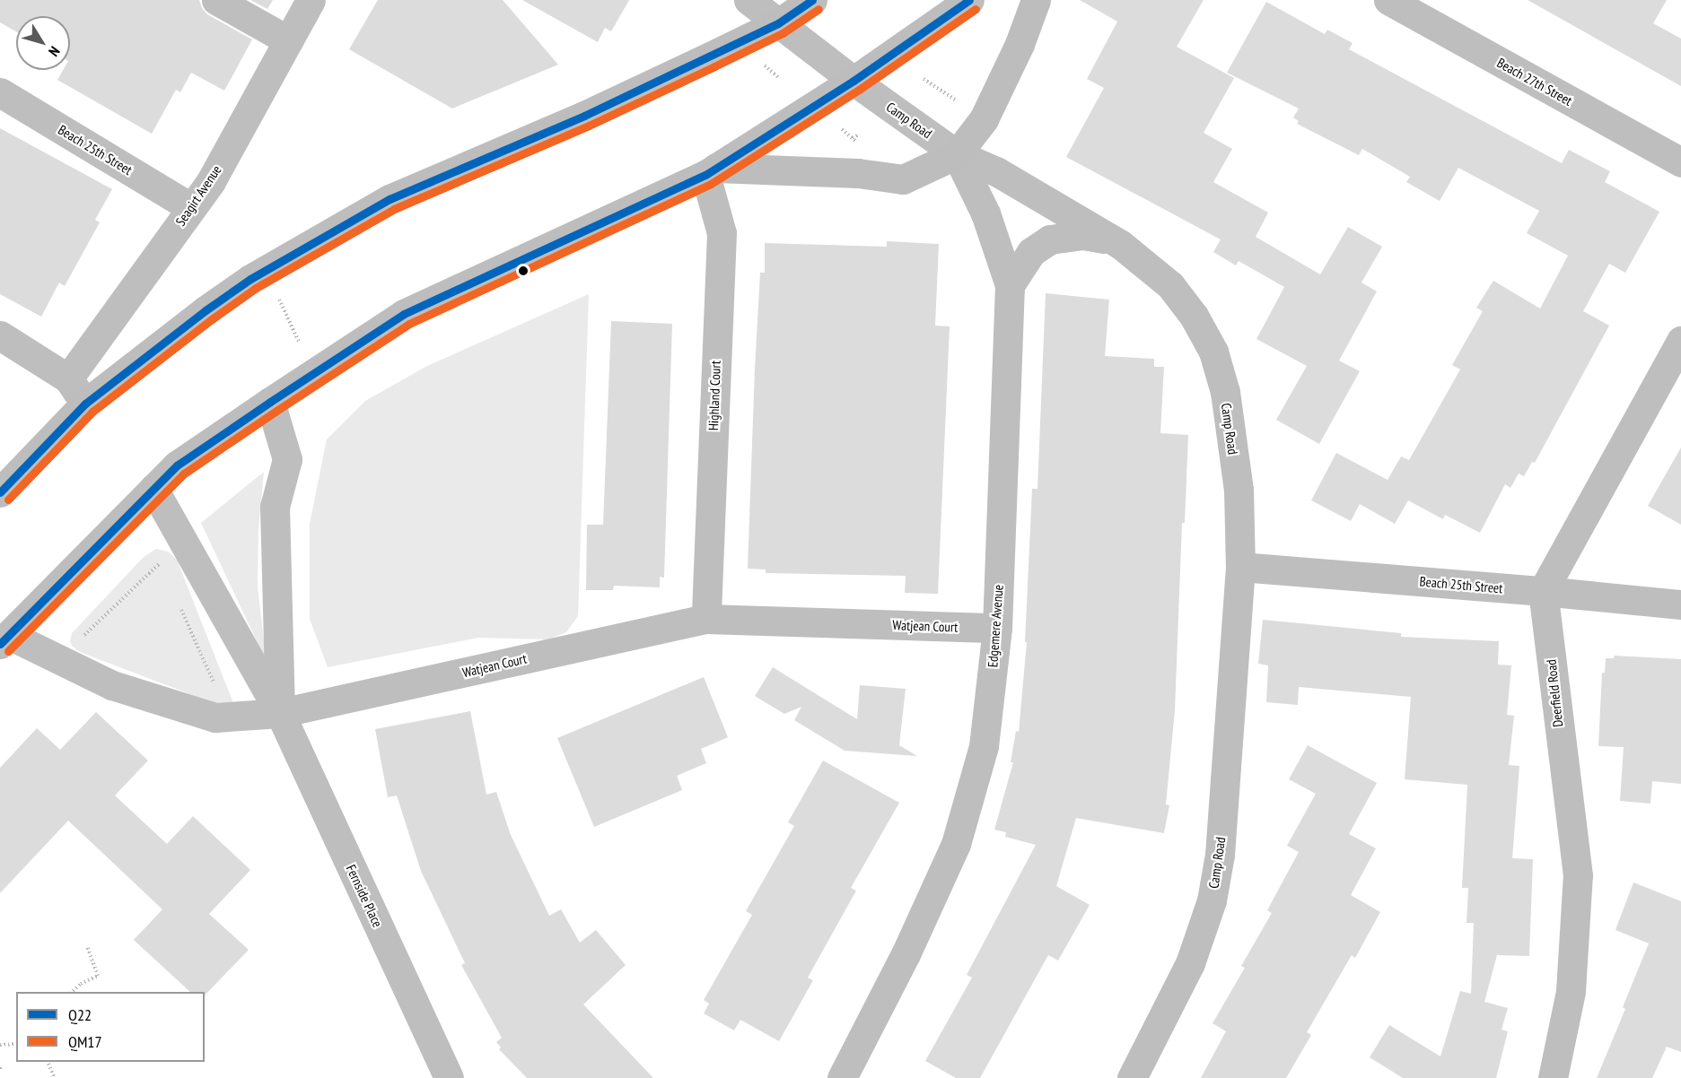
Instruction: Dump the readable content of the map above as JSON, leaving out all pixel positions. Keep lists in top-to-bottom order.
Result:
{
  "streets": {
    "street": [
      "Beach 27th Street",
      "Camp Road",
      "Beach 25th Street",
      "Seagirt Avenue",
      "Highland Court",
      "Watjean Court",
      "Edgemere Avenue",
      "Deerfield Road",
      "Fernside Place"
    ]
  },
  "crossings": [
    ["Camp Road", "Beach 25th Street"],
    ["Camp Road", "Edgemere Avenue"],
    ["Beach 25th Street", "Seagirt Avenue"],
    ["Beach 25th Street", "Deerfield Road"],
    ["Highland Court", "Watjean Court"],
    ["Watjean Court", "Edgemere Avenue"],
    ["Watjean Court", "Fernside Place"]
  ],
  "lines": ["transit line Q22", "transit line QM17"],
  "legend": ["Q22", "QM17"],
  "north": "bottom right"
}
